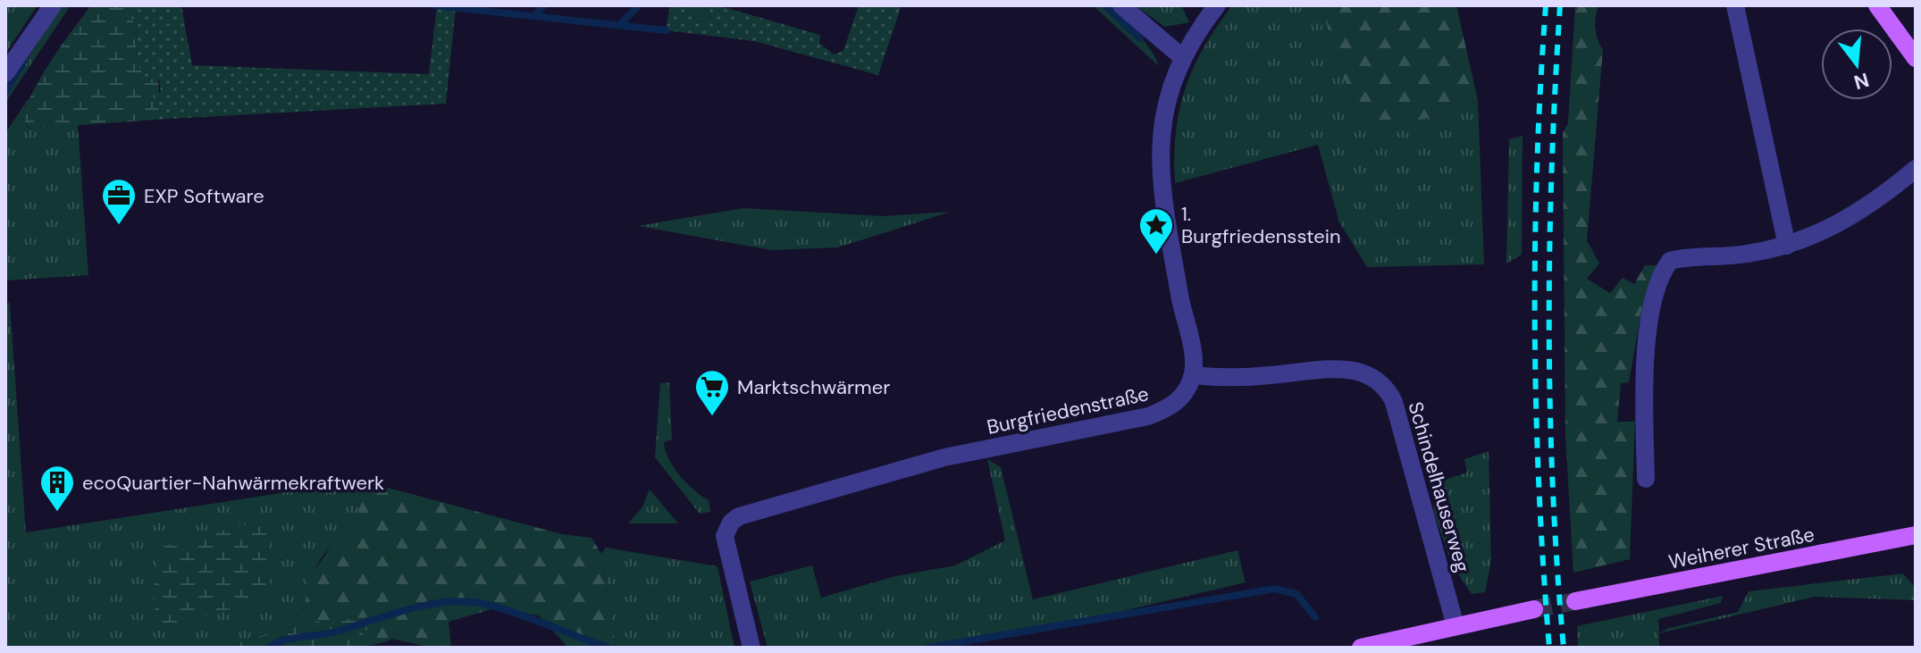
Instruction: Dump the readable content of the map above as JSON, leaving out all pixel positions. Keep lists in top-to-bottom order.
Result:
{
  "streets": {
    "main road": ["Weiherer Straße"],
    "street": ["Burgfriedenstraße", "Schindelhauserweg"]
  },
  "crossings": [
    ["Burgfriedenstraße", "Schindelhauserweg"]
  ],
  "places": {
    "office": ["EXP Software"],
    "place": ["1. Burgfriedensstein"],
    "supermarket": ["Marktschwärmer"],
    "building": ["ecoQuartier-Nahwärmekraftwerk"]
  },
  "north": "bottom"
}
